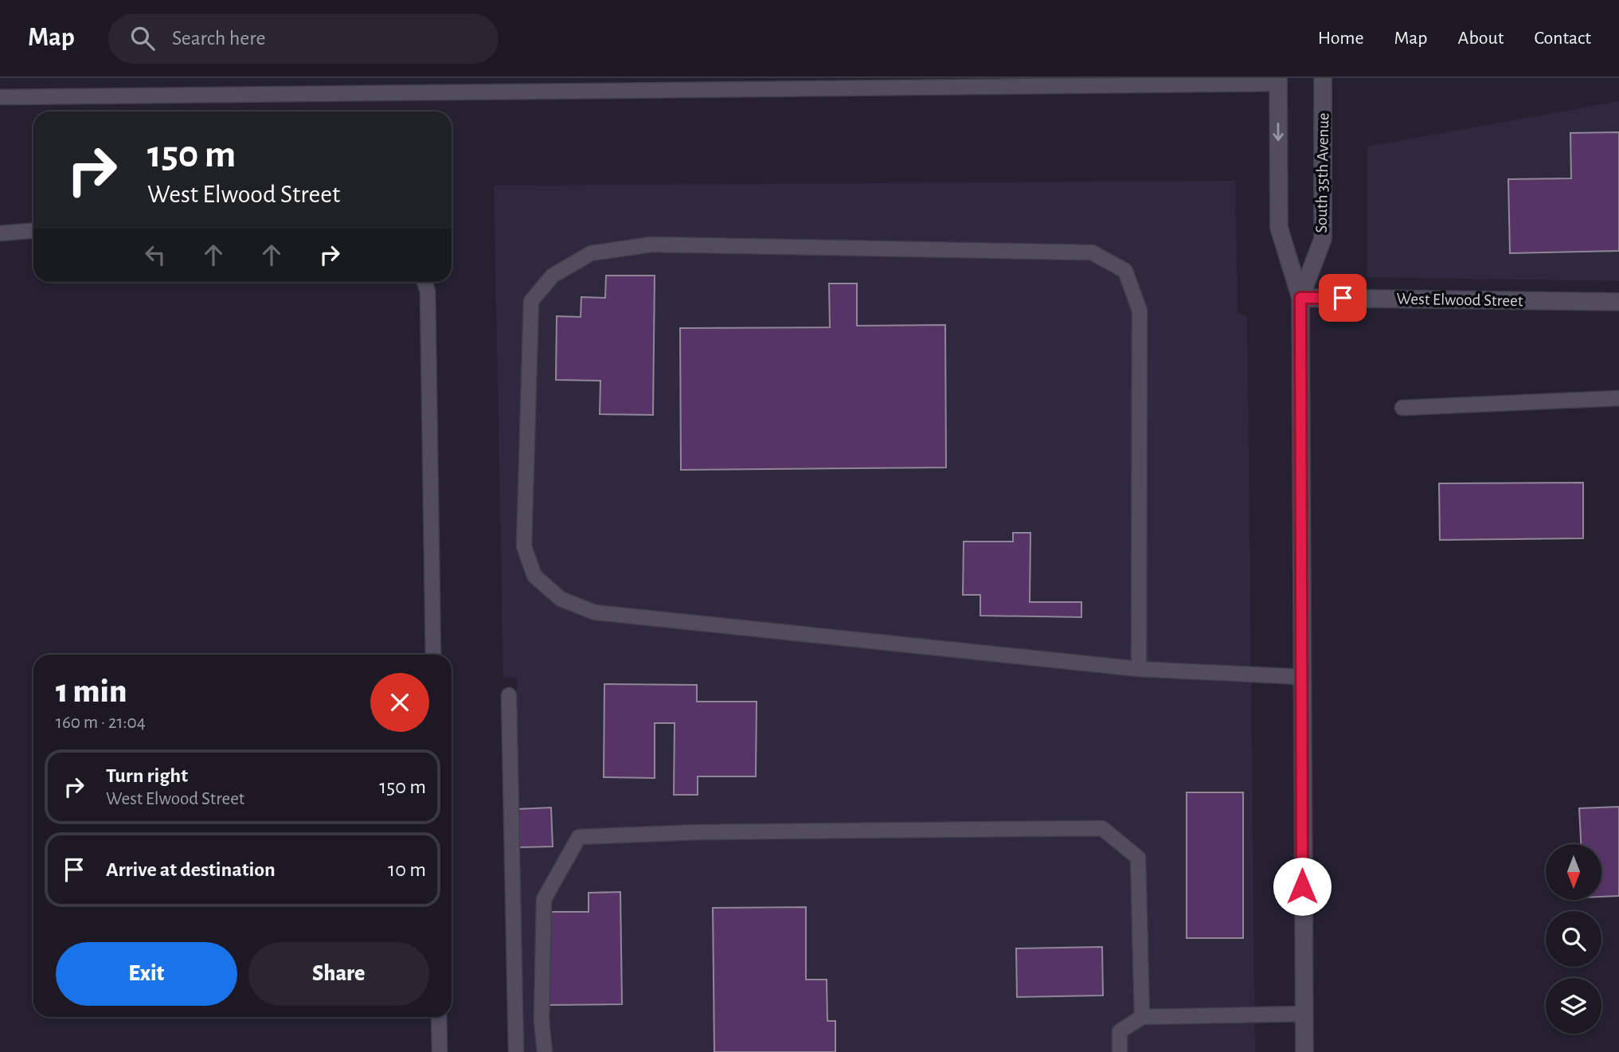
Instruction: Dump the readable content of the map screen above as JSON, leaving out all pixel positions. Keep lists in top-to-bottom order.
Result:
{
  "streets": {
    "main road": ["South 35th Avenue", "West Elwood Street"]
  },
  "crossings": [
    ["South 35th Avenue", "West Elwood Street"]
  ],
  "north": "bottom",
  "page": {
    "header": "Map",
    "search": "Search here",
    "nav": [
      "Home",
      "Map",
      "About",
      "Contact"
    ],
    "turn": ["150 m", "West Elwood Street"],
    "heading": ["1 min", "160 m · 21:04"],
    "list": [
      {
        "name": "Turn right",
        "note": "West Elwood Street",
        "value": "150 m"
      },
      {
        "name": "Arrive at destination",
        "value": "10 m"
      }
    ],
    "buttons": ["Exit", "Share"]
  }
}
